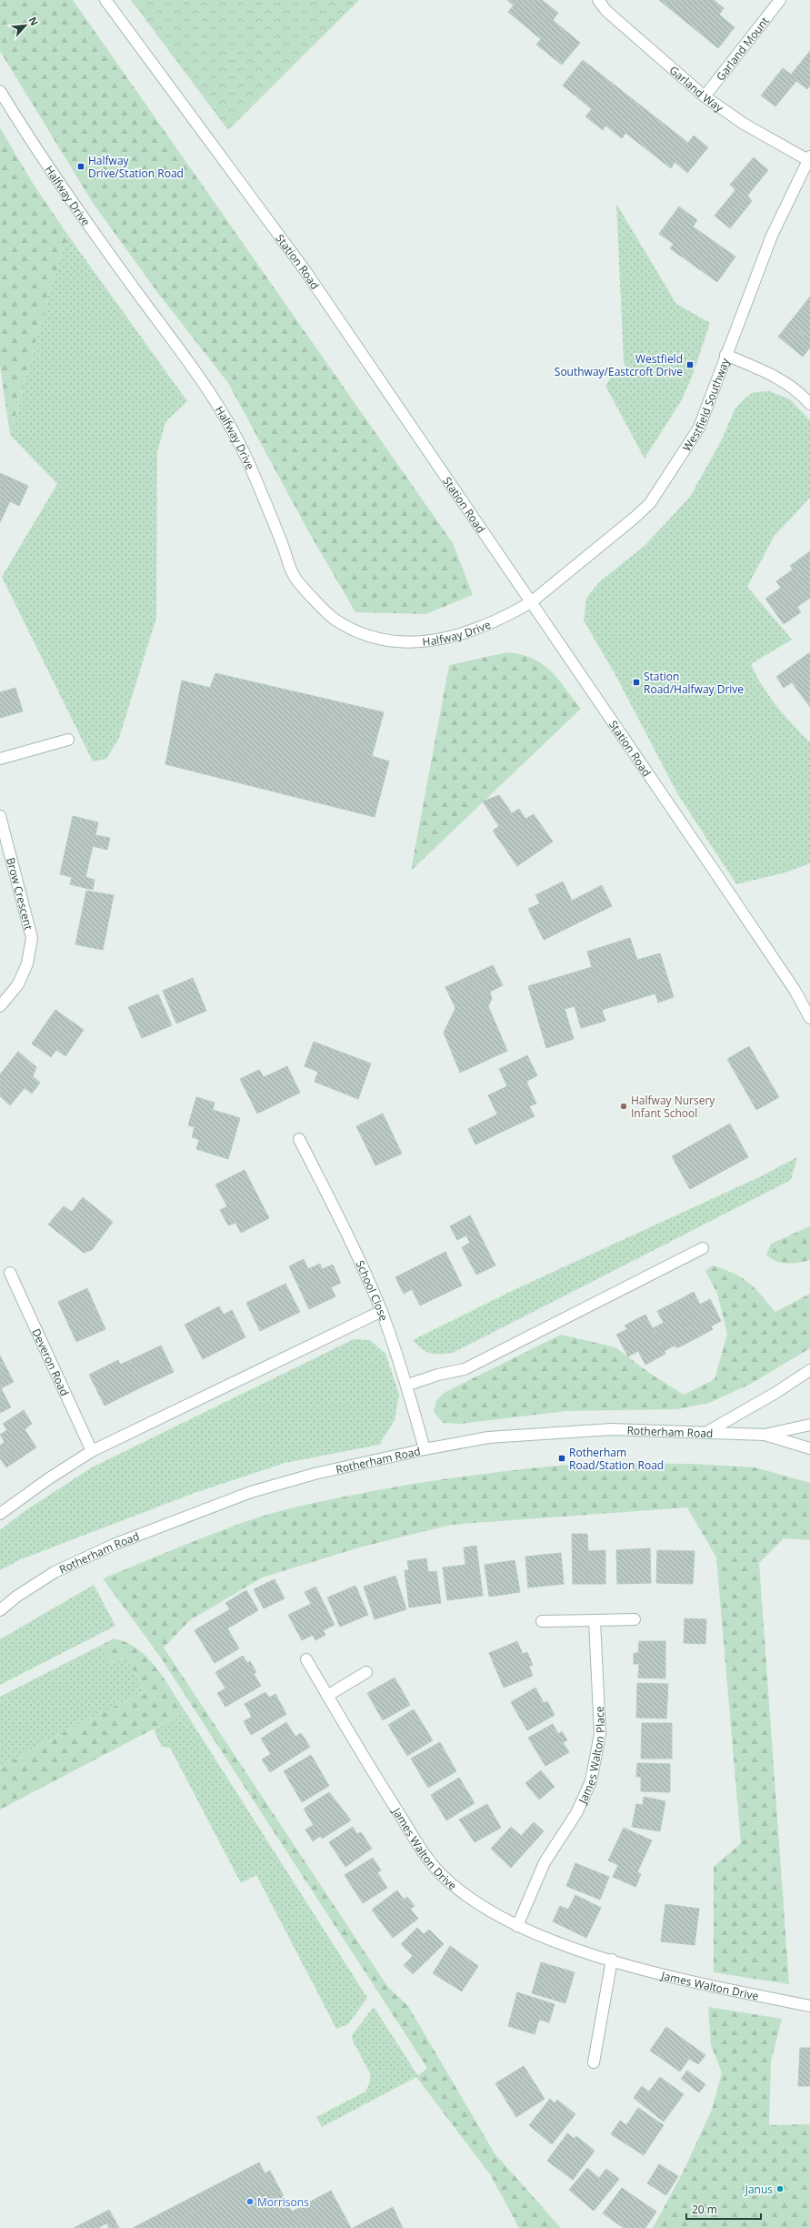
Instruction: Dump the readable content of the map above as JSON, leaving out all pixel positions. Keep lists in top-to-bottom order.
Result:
{
  "streets": {
    "street": [
      "Garland Mount",
      "Garland Way",
      "Halfway Drive",
      "Station Road",
      "Westfield Southway",
      "Brow Crescent",
      "School Close",
      "Deveron Road",
      "Rotherham Road",
      "James Walton Place",
      "James Walton Drive"
    ]
  },
  "crossings": [
    ["Garland Mount", "Garland Way"],
    ["Garland Way", "Westfield Southway"],
    ["Halfway Drive", "Station Road"],
    ["Halfway Drive", "Westfield Southway"],
    ["Station Road", "Westfield Southway"],
    ["School Close", "Rotherham Road"],
    ["James Walton Place", "James Walton Drive"]
  ],
  "places": {
    "transit": [
      "Halfway Drive/Station Road",
      "Westfield Southway/Eastcroft Drive",
      "Station Road/Halfway Drive",
      "Rotherham Road/Station Road"
    ],
    "other": ["Halfway Nursery Infant School", "Janus", "Morrisons"]
  },
  "scale_bar": "20 m",
  "north": "top right"
}
